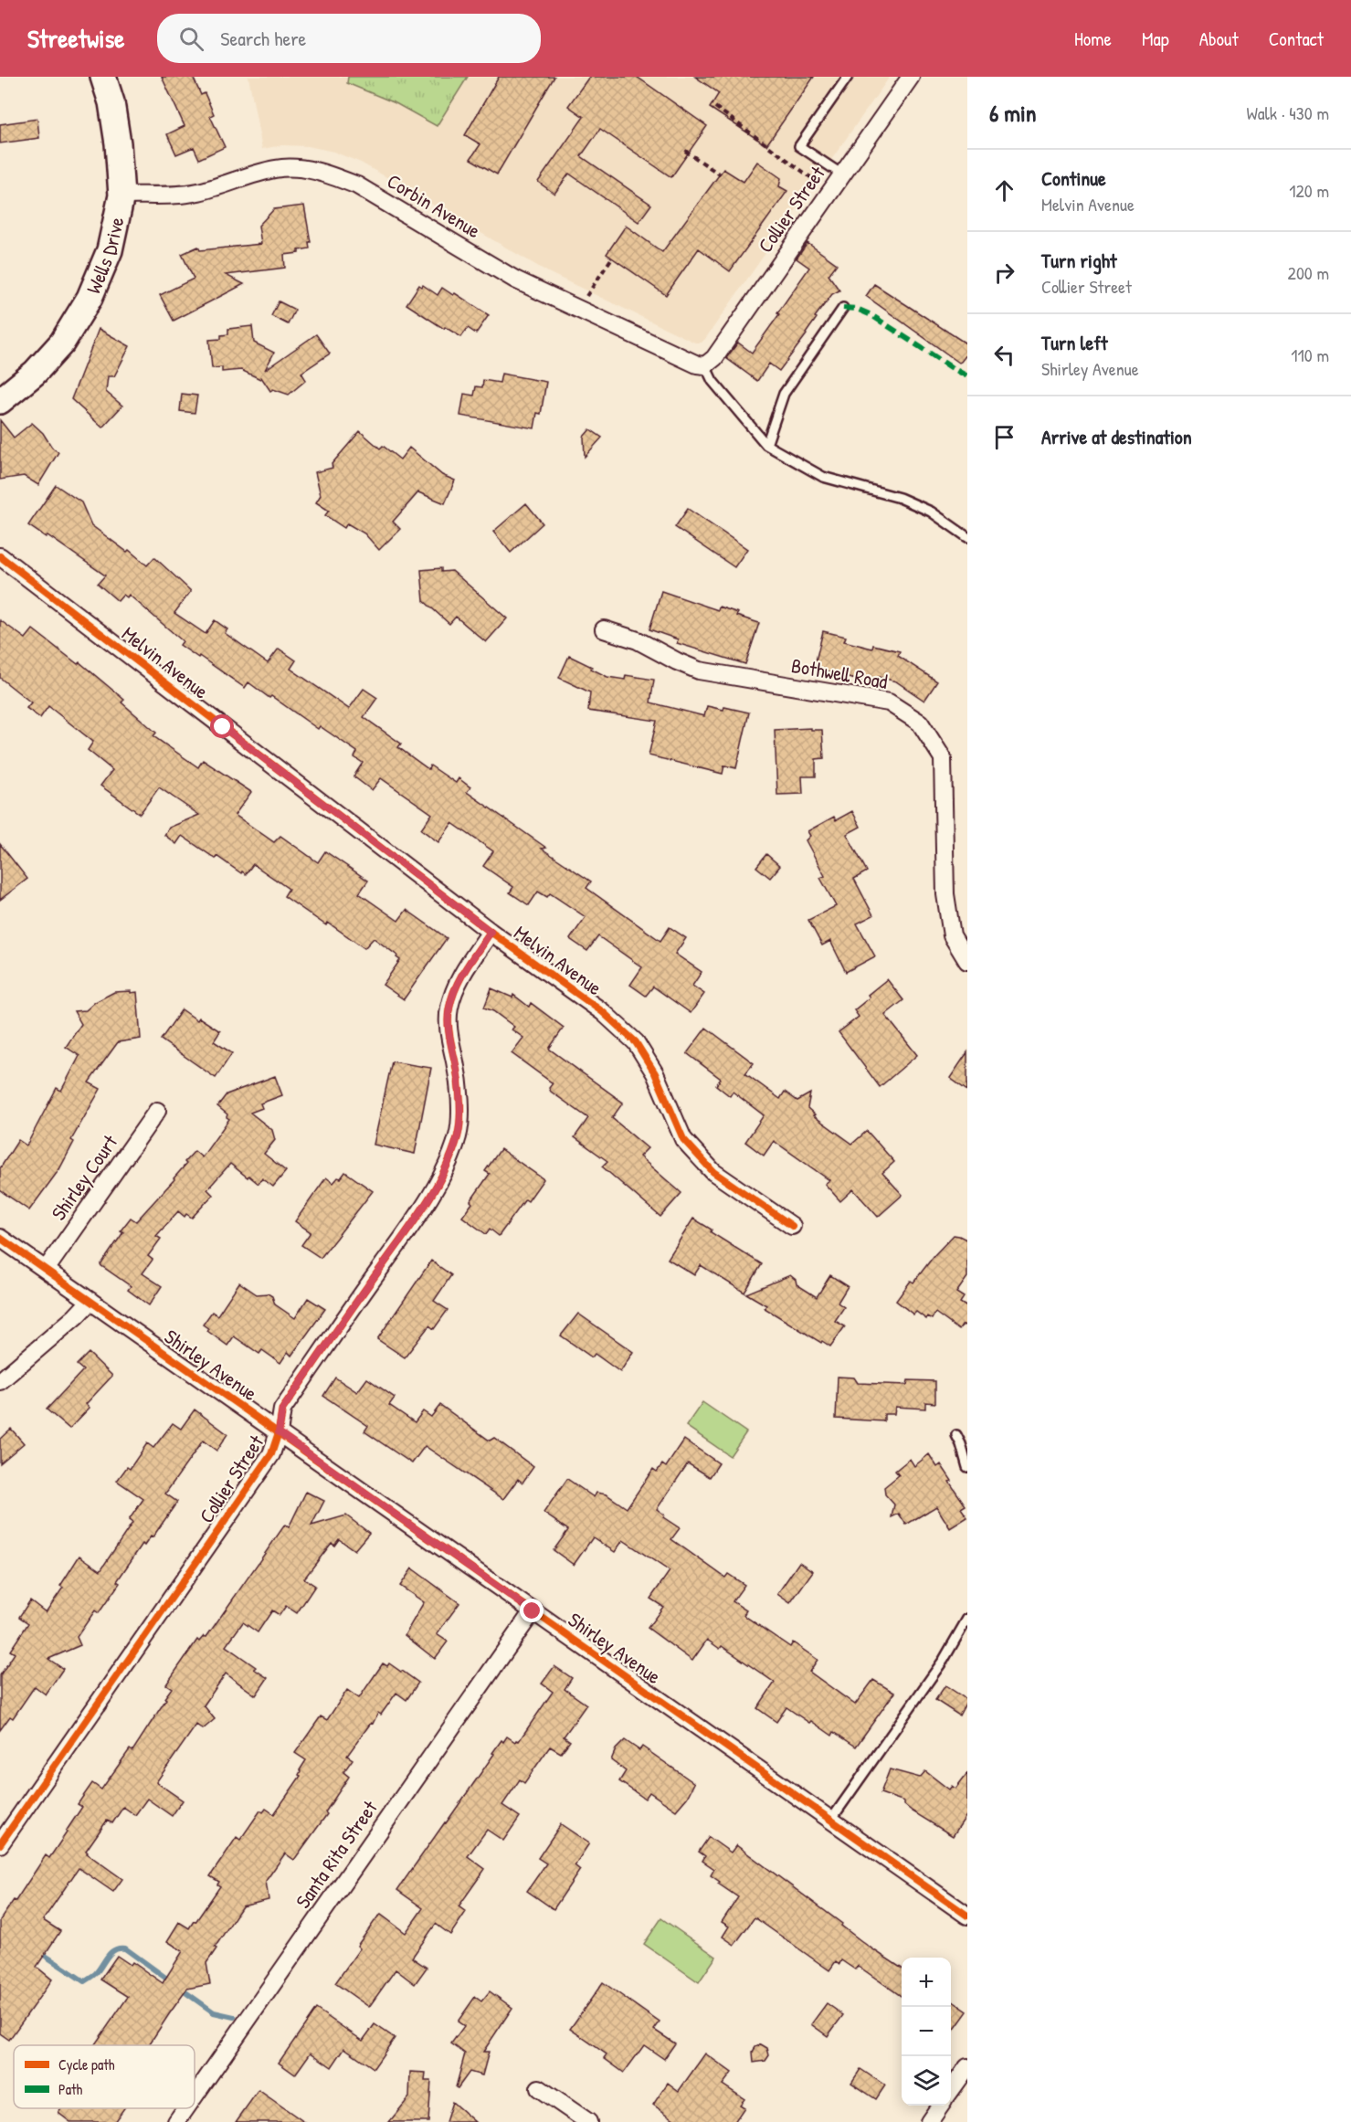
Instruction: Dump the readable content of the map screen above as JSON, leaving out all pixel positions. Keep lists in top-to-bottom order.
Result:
{
  "streets": {
    "main road": ["Wells Drive"],
    "street": [
      "Corbin Avenue",
      "Collier Street",
      "Melvin Avenue",
      "Bothwell Road",
      "Shirley Court",
      "Shirley Avenue",
      "Santa Rita Street"
    ]
  },
  "crossings": [
    ["Corbin Avenue", "Collier Street"],
    ["Corbin Avenue", "Wells Drive"],
    ["Collier Street", "Melvin Avenue"],
    ["Collier Street", "Shirley Avenue"],
    ["Shirley Court", "Shirley Avenue"],
    ["Shirley Avenue", "Santa Rita Street"]
  ],
  "legend": ["Cycle path", "Path"],
  "page": {
    "header": "Streetwise",
    "search": "Search here",
    "nav": [
      "Home",
      "Map",
      "About",
      "Contact"
    ],
    "heading": ["6 min", "Walk · 430 m"],
    "list": [
      ["Continue", "Melvin Avenue", "120 m"],
      ["Turn right", "Collier Street", "200 m"],
      ["Turn left", "Shirley Avenue", "110 m"],
      "Arrive at destination"
    ],
    "map_buttons": ["+", "−"]
  }
}
